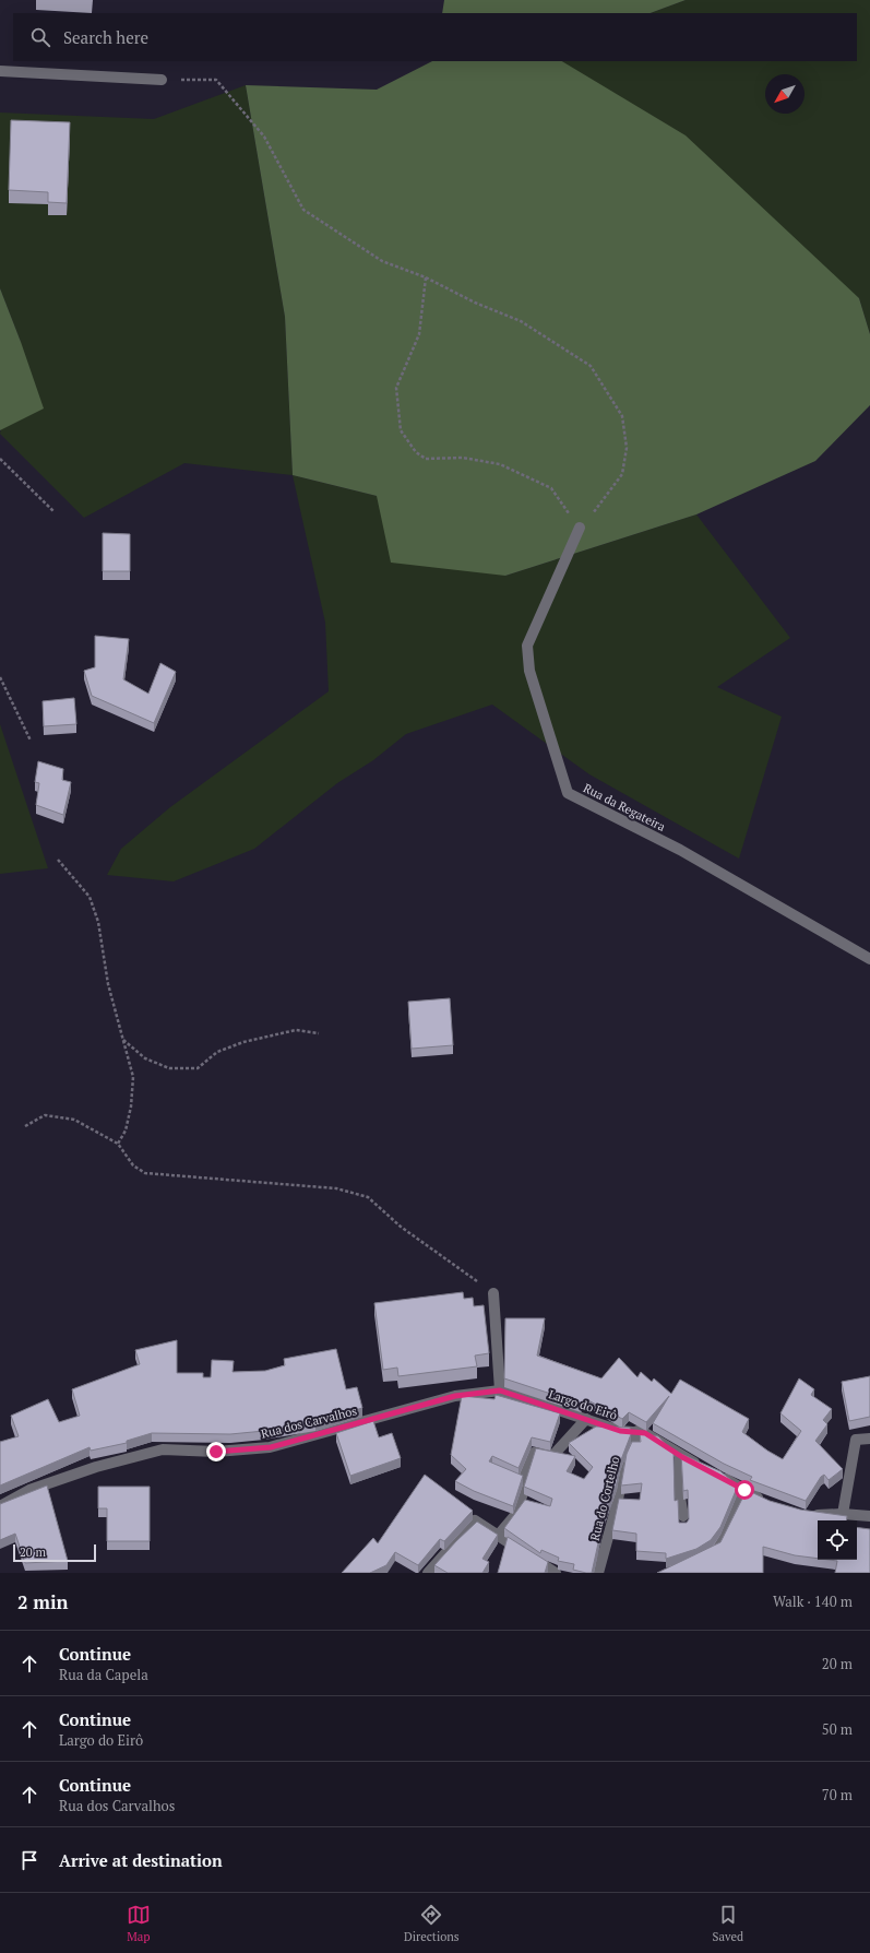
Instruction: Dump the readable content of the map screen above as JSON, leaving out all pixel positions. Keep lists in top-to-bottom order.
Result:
{
  "streets": {
    "street": [
      "Rua da Regateira",
      "Largo do Eirô",
      "Rua dos Carvalhos",
      "Rua do Cortelho"
    ]
  },
  "crossings": [
    ["Largo do Eirô", "Rua dos Carvalhos"],
    ["Largo do Eirô", "Rua do Cortelho"]
  ],
  "scale_bar": "20 m",
  "north": "bottom left",
  "page": {
    "search": "Search here",
    "scale": "20 m",
    "heading": ["2 min", "Walk · 140 m"],
    "list": [
      ["Continue", "Rua da Capela", "20 m"],
      ["Continue", "Largo do Eirô", "50 m"],
      ["Continue", "Rua dos Carvalhos", "70 m"],
      "Arrive at destination"
    ],
    "nav": ["Map", "Directions", "Saved"]
  }
}
